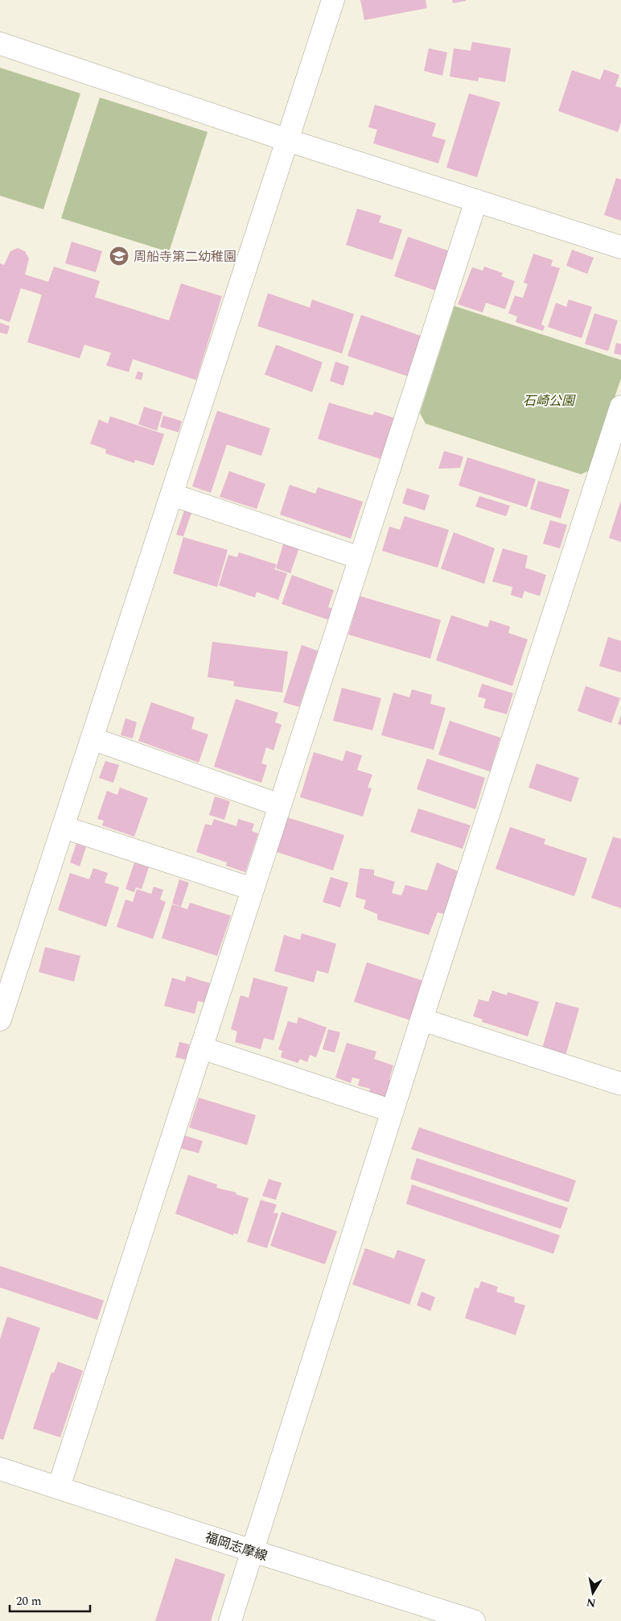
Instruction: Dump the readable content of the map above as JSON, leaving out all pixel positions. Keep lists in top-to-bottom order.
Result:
{
  "streets": {
    "street": ["福岡志摩線"]
  },
  "parks": ["石崎公園"],
  "places": {
    "school or university": ["周船寺第二幼稚園"]
  },
  "scale_bar": "20 m",
  "north": "bottom"
}
